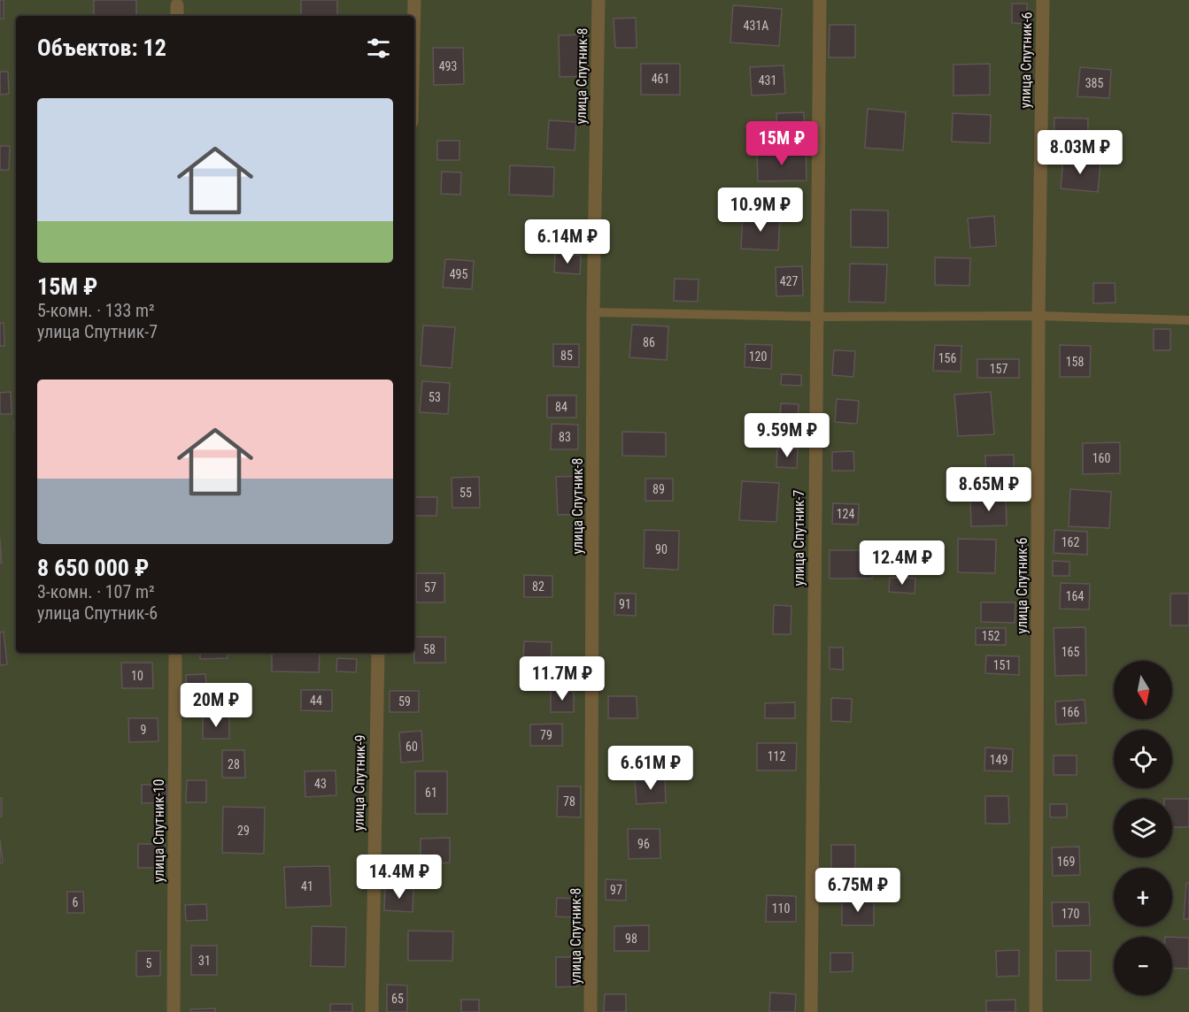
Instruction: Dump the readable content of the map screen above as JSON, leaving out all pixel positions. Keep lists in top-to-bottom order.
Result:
{
  "streets": {
    "street": [
      "улица Спутник-6",
      "улица Спутник-8",
      "улица Спутник-7",
      "улица Спутник-9",
      "улица Спутник-10"
    ]
  },
  "house_numbers": [
    "431А",
    "493",
    "461",
    "431",
    "385",
    "495",
    "427",
    "86",
    "85",
    "120",
    "156",
    "158",
    "157",
    "53",
    "84",
    "83",
    "160",
    "89",
    "55",
    "124",
    "162",
    "90",
    "82",
    "57",
    "164",
    "91",
    "152",
    "58",
    "165",
    "151",
    "10",
    "44",
    "59",
    "166",
    "9",
    "79",
    "60",
    "112",
    "149",
    "28",
    "43",
    "61",
    "78",
    "29",
    "96",
    "169",
    "41",
    "97",
    "6",
    "110",
    "170",
    "98",
    "31",
    "5",
    "65"
  ],
  "north": "bottom",
  "page": {
    "heading": "Объектов: 12",
    "list": [
      {
        "name": "15M ₽",
        "note": "5-комн. · 133 m² · улица Спутник-7"
      },
      {
        "name": "8 650 000 ₽",
        "note": "3-комн. · 107 m² · улица Спутник-6"
      }
    ],
    "price": [
      "15M ₽",
      "8.03M ₽",
      "10.9M ₽",
      "6.14M ₽",
      "9.59M ₽",
      "8.65M ₽",
      "12.4M ₽",
      "11.7M ₽",
      "20M ₽",
      "6.61M ₽",
      "14.4M ₽",
      "6.75M ₽"
    ],
    "map_buttons": ["+", "−"]
  }
}
